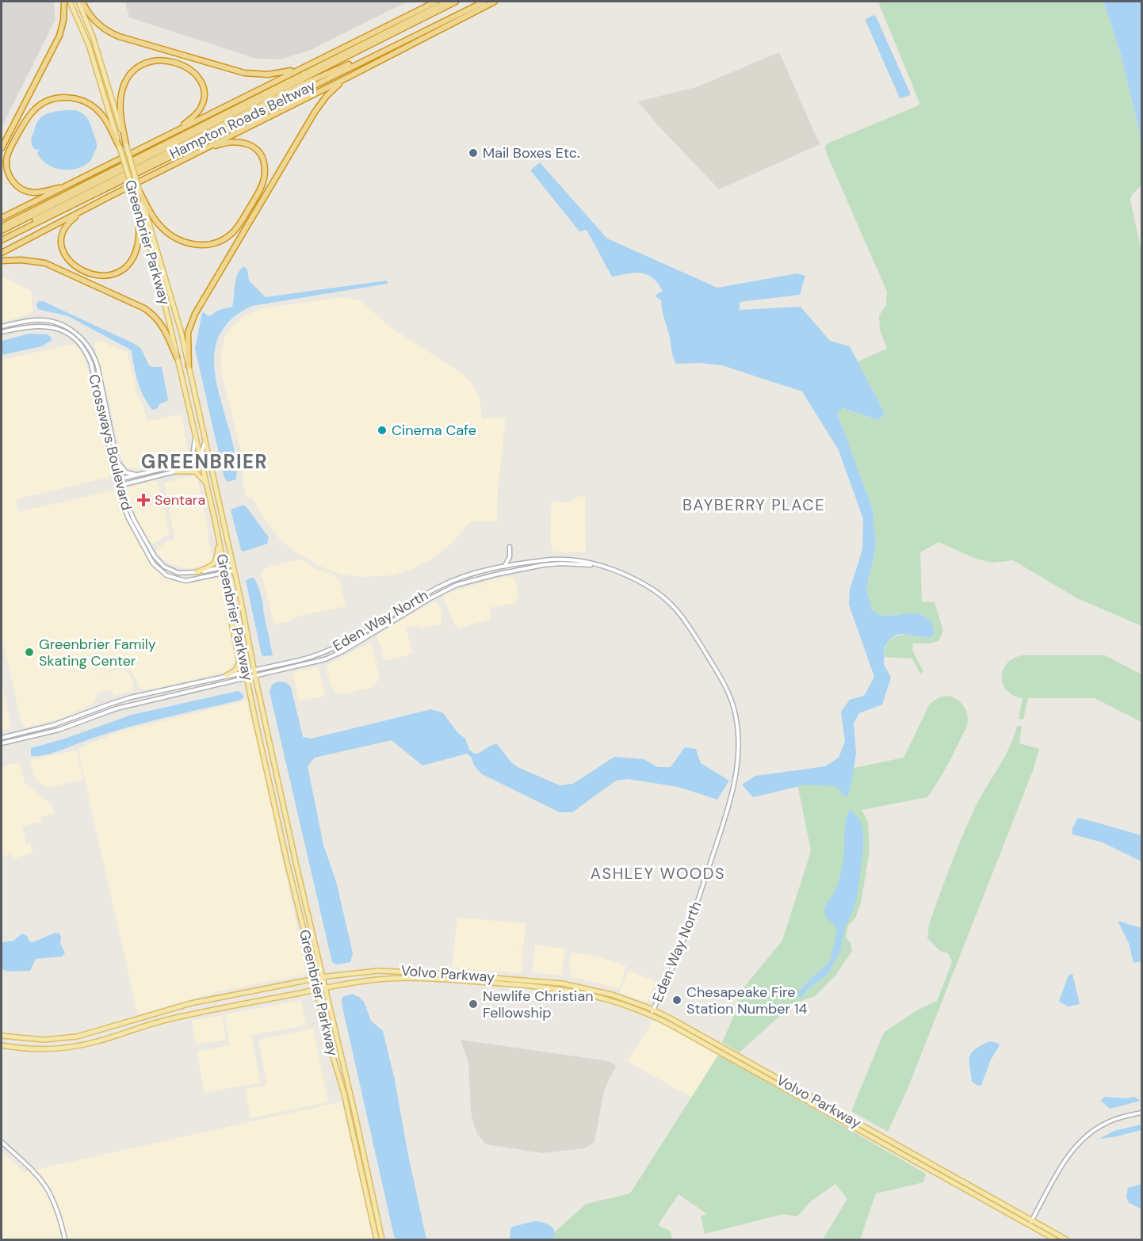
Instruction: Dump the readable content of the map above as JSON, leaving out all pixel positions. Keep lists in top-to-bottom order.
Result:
{
  "streets": {
    "highway": ["Hampton Roads Beltway"],
    "main road": ["Greenbrier Parkway", "Volvo Parkway"],
    "street": ["Crossways Boulevard", "Eden Way North"]
  },
  "crossings": [
    ["Greenbrier Parkway", "Crossways Boulevard"],
    ["Greenbrier Parkway", "Eden Way North"],
    ["Greenbrier Parkway", "Volvo Parkway"],
    ["Eden Way North", "Volvo Parkway"]
  ],
  "districts": ["GREENBRIER", "BAYBERRY PLACE", "ASHLEY WOODS"],
  "places": {
    "other": [
      "Mail Boxes Etc.",
      "Cinema Cafe",
      "Greenbrier Family Skating Center",
      "Chesapeake Fire Station Number 14",
      "Newlife Christian Fellowship"
    ],
    "health": ["Sentara"]
  }
}
